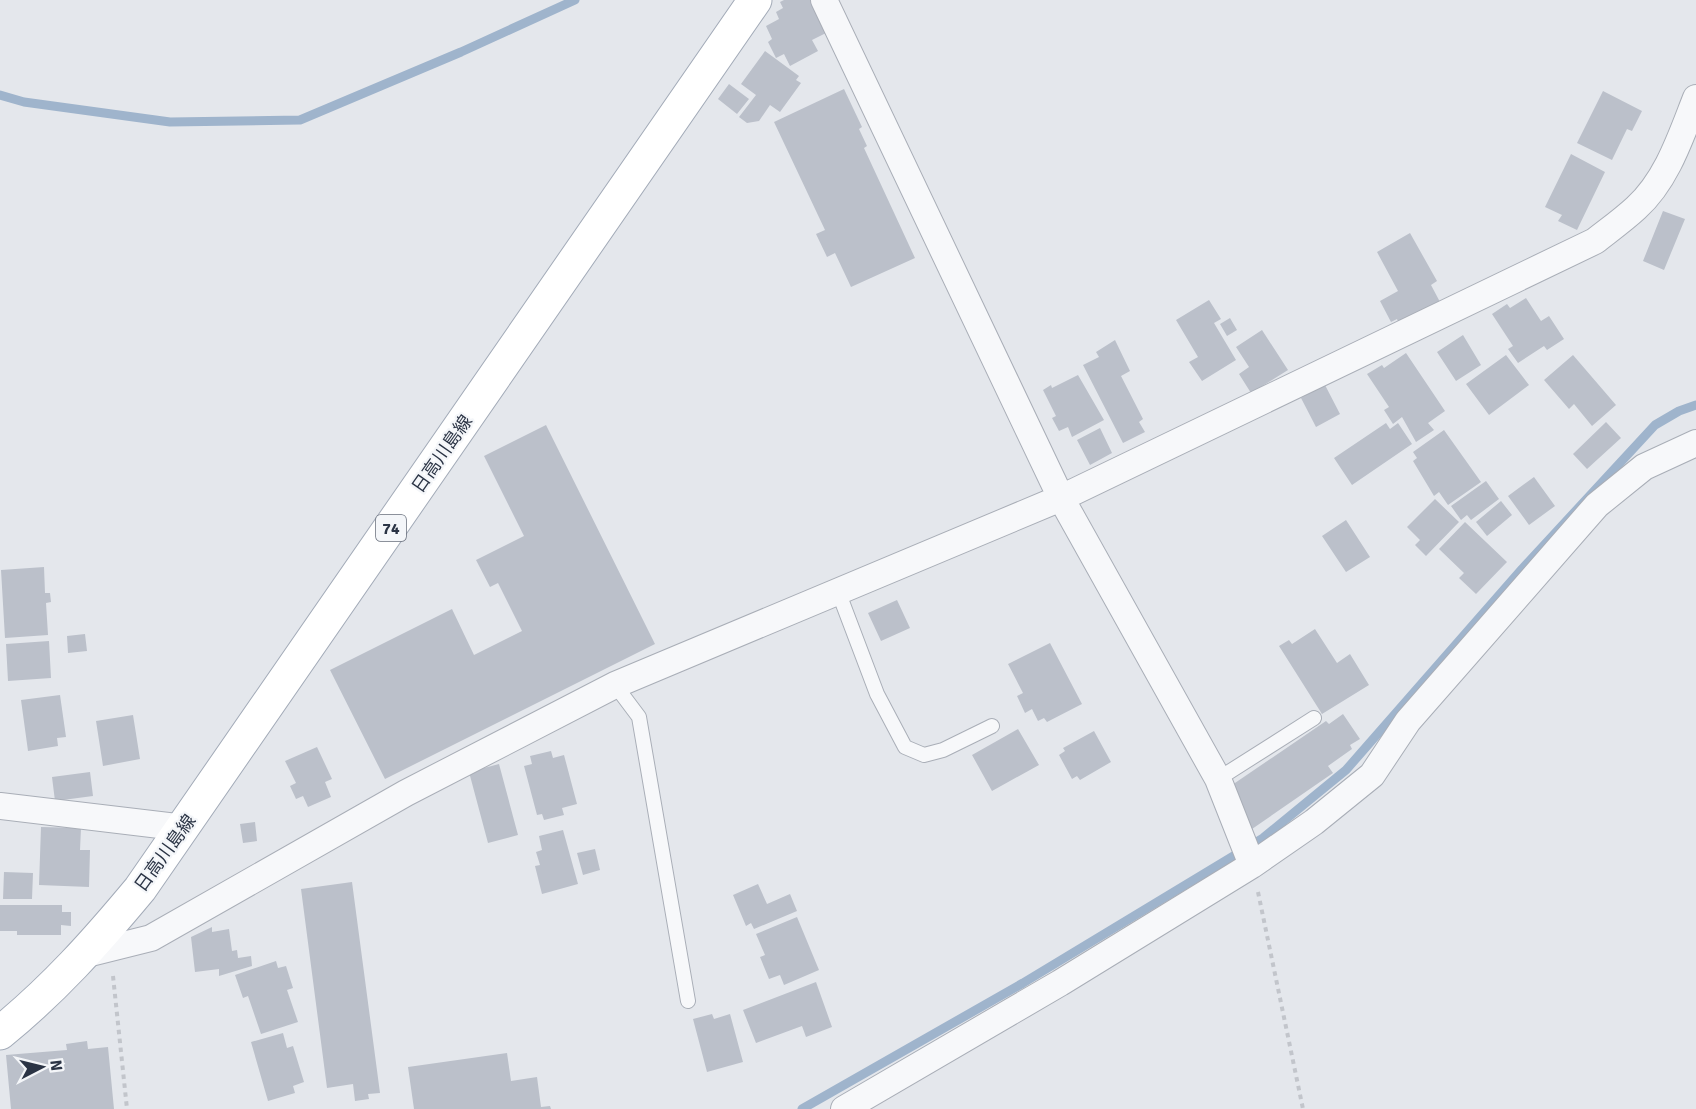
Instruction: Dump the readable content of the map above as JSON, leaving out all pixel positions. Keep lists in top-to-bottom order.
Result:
{
  "streets": {
    "main road": ["日高川島線", "74"]
  },
  "north": "right"
}
